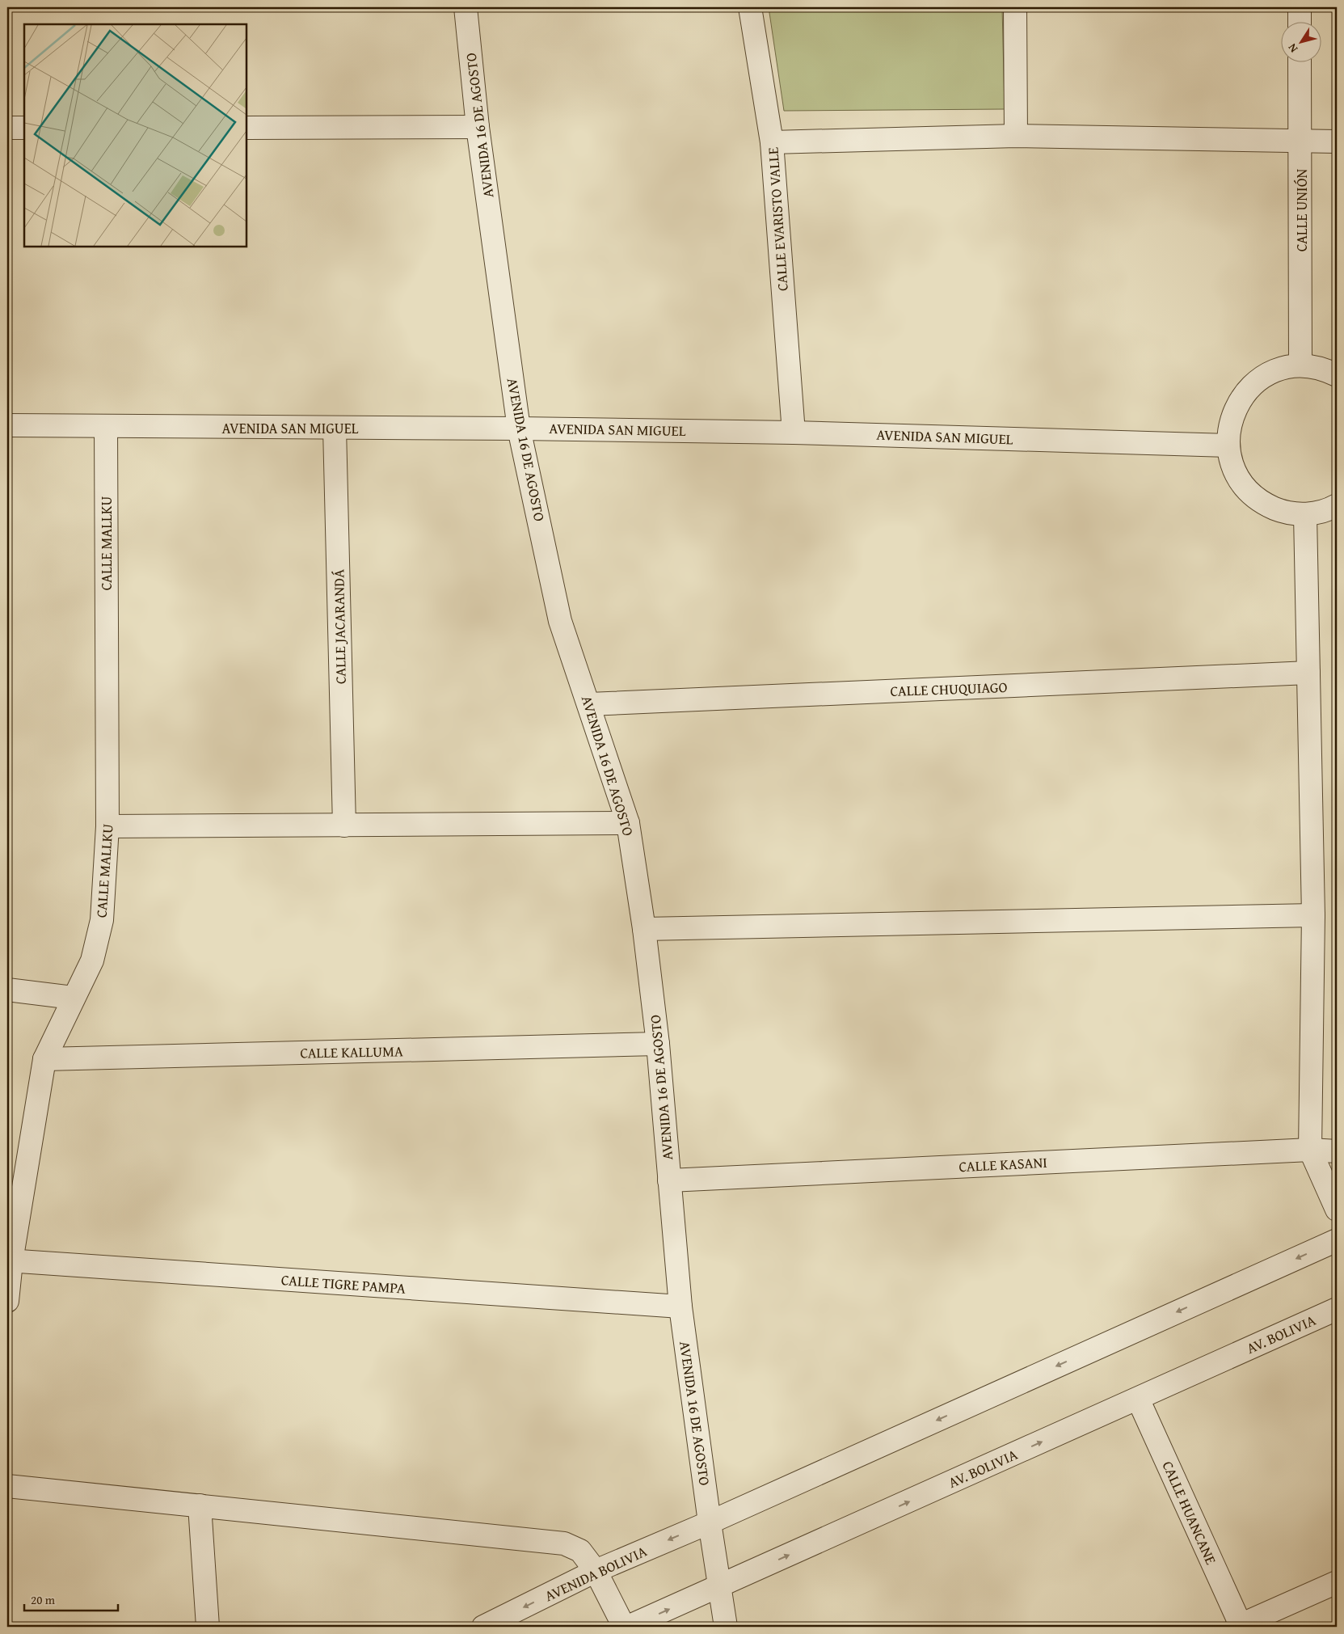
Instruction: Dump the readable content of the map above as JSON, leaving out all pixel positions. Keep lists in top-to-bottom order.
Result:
{
  "streets": {
    "street": [
      "AVENIDA 16 DE AGOSTO",
      "CALLE UNIÓN",
      "CALLE EVARISTO VALLE",
      "AVENIDA SAN MIGUEL",
      "CALLE MALLKU",
      "CALLE JACARANDÁ",
      "CALLE CHUQUIAGO",
      "CALLE KALLUMA",
      "CALLE KASANI",
      "CALLE TIGRE PAMPA",
      "AV. BOLIVIA",
      "CALLE HUANCANE",
      "AVENIDA BOLIVIA"
    ]
  },
  "crossings": [
    ["AVENIDA 16 DE AGOSTO", "AVENIDA SAN MIGUEL"],
    ["AVENIDA 16 DE AGOSTO", "CALLE CHUQUIAGO"],
    ["AVENIDA 16 DE AGOSTO", "CALLE KALLUMA"],
    ["AVENIDA 16 DE AGOSTO", "CALLE KASANI"],
    ["AVENIDA 16 DE AGOSTO", "CALLE TIGRE PAMPA"],
    ["AVENIDA 16 DE AGOSTO", "AV. BOLIVIA"],
    ["AVENIDA 16 DE AGOSTO", "AVENIDA BOLIVIA"],
    ["CALLE EVARISTO VALLE", "AVENIDA SAN MIGUEL"],
    ["AVENIDA SAN MIGUEL", "CALLE MALLKU"],
    ["AVENIDA SAN MIGUEL", "CALLE JACARANDÁ"],
    ["CALLE MALLKU", "CALLE KALLUMA"],
    ["CALLE MALLKU", "CALLE TIGRE PAMPA"],
    ["AV. BOLIVIA", "CALLE HUANCANE"]
  ],
  "one_way": ["AVENIDA BOLIVIA"],
  "scale_bar": "20 m",
  "north": "bottom left"
}
